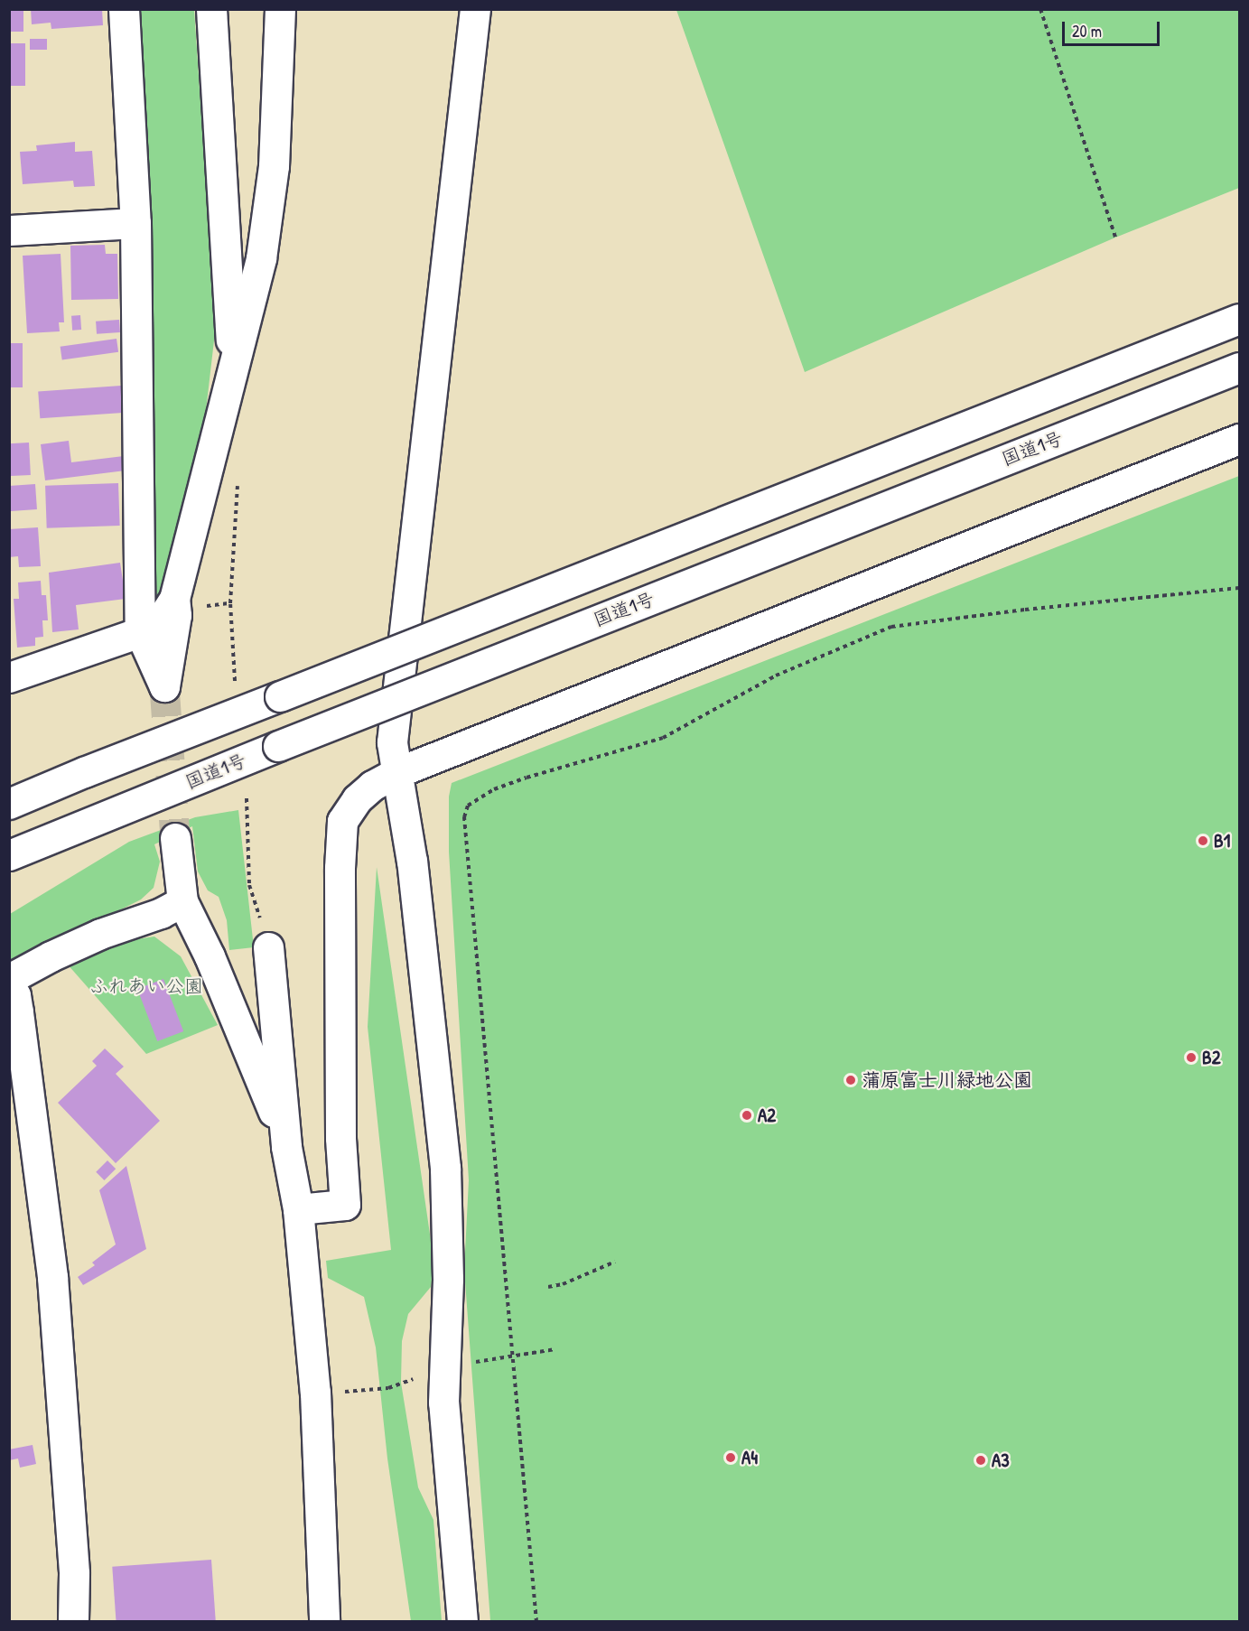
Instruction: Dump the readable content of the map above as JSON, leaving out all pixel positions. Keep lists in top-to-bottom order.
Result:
{
  "streets": {
    "main road": ["国道1号"]
  },
  "parks": ["ふれあい公園"],
  "places": [
    "B1",
    "B2",
    "蒲原富士川緑地公園",
    "A2",
    "A4",
    "A3"
  ],
  "scale_bar": "20 m"
}
